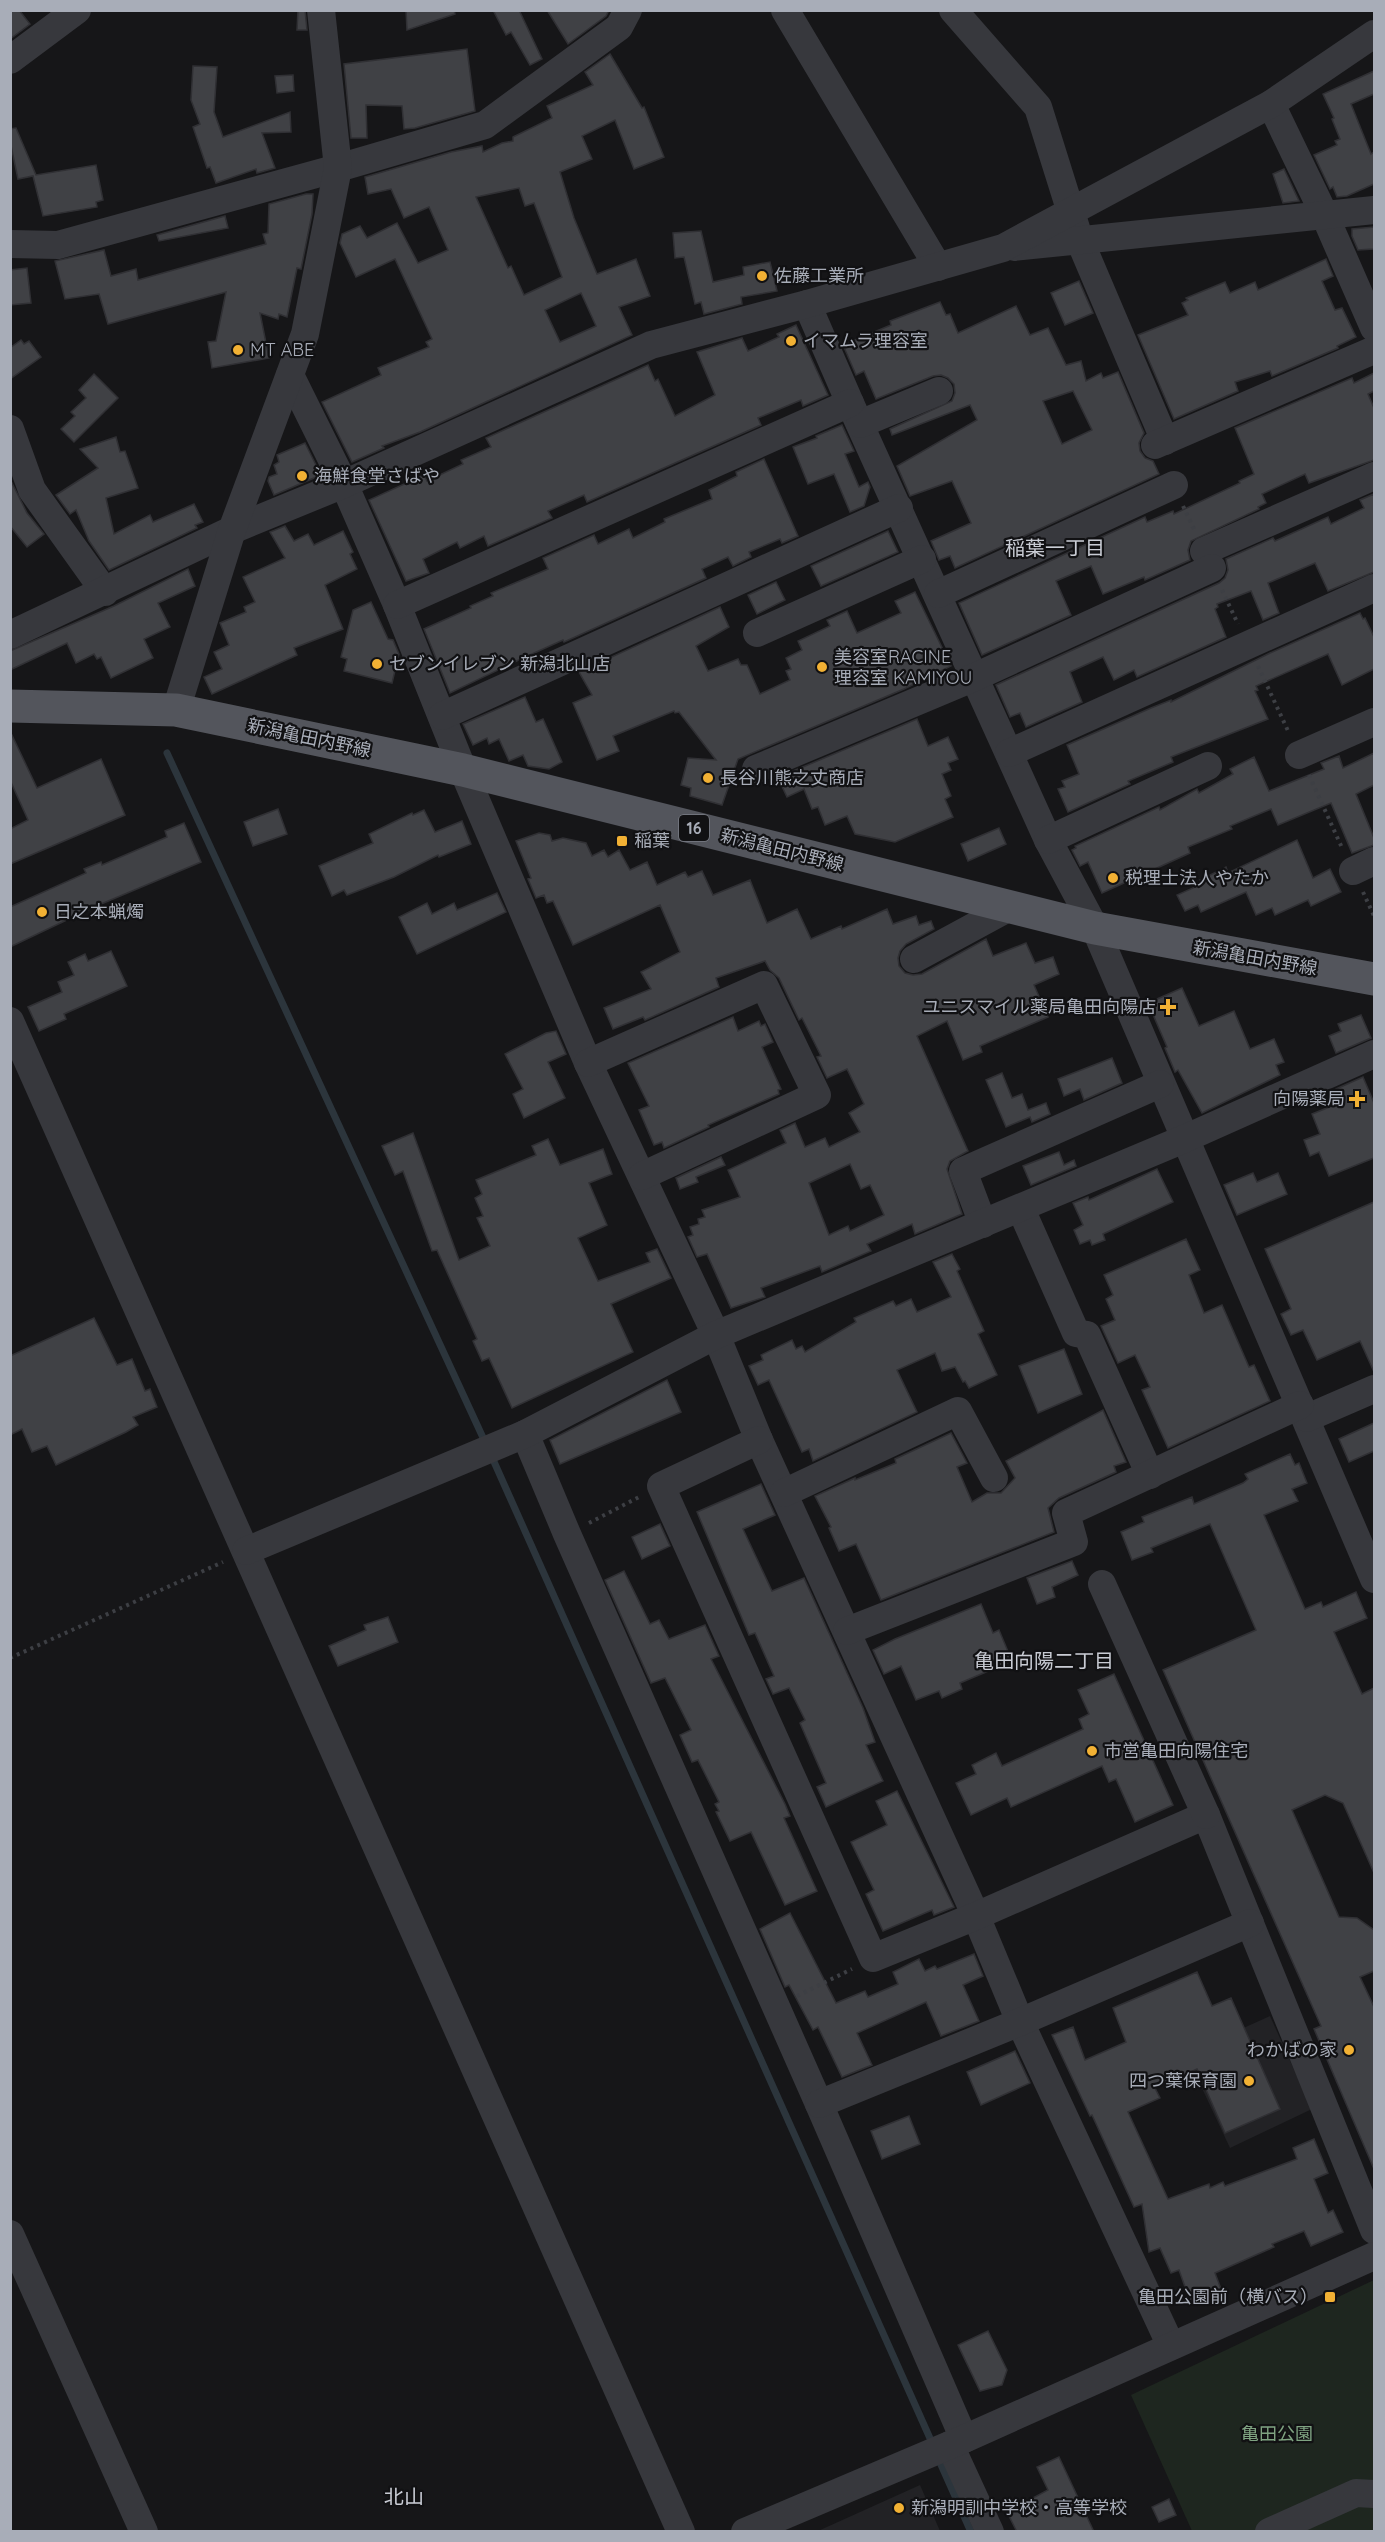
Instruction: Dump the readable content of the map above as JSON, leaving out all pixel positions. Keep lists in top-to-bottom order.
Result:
{
  "streets": {
    "main road": ["新潟亀田内野線", "16"]
  },
  "districts": ["稲葉一丁目", "亀田向陽二丁目", "北山"],
  "parks": ["亀田公園"],
  "places": {
    "other": [
      "佐藤工業所",
      "イマムラ理容室",
      "MT ABE",
      "海鮮食堂さばや",
      "セブンイレブン 新潟北山店",
      "美容室RACINE 理容室 KAMIYOU",
      "長谷川熊之丈商店",
      "税理士法人やたか",
      "日之本蝋燭",
      "市営亀田向陽住宅",
      "わかばの家",
      "四つ葉保育園",
      "新潟明訓中学校・高等学校"
    ],
    "transit": ["稲葉", "亀田公園前（横バス）"],
    "health": ["ユニスマイル薬局亀田向陽店", "向陽薬局"]
  }
}
